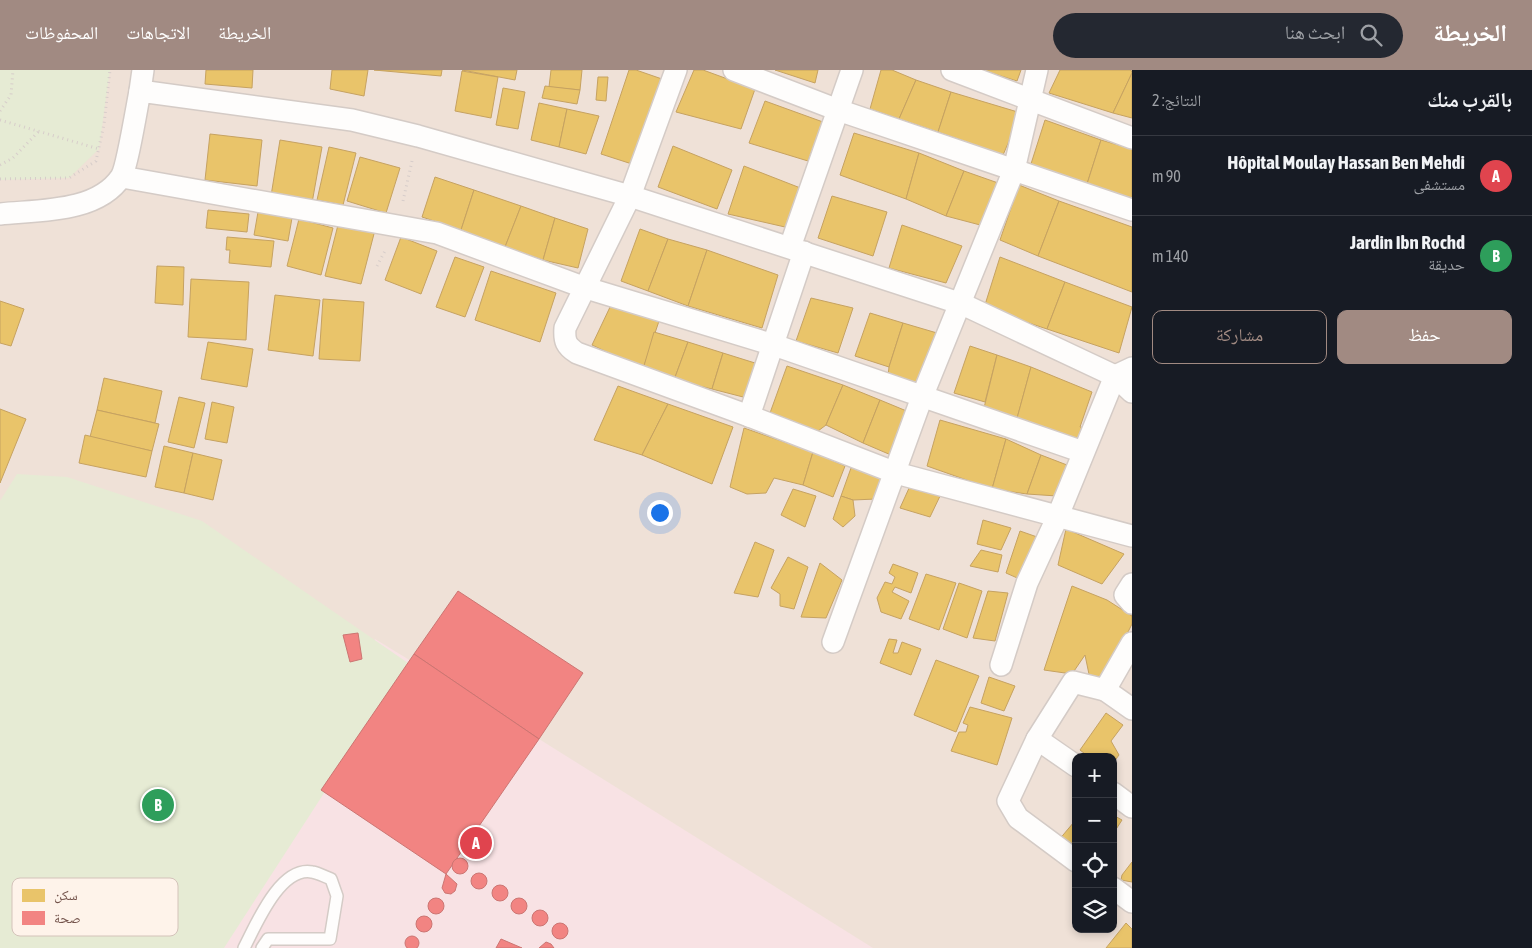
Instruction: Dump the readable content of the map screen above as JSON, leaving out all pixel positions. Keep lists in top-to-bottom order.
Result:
{
  "legend": ["سكن", "صحة"],
  "page": {
    "header": "الخريطة",
    "search": "ابحث هنا",
    "nav": ["الخريطة", "الاتجاهات", "المحفوظات"],
    "heading": ["بالقرب منك", "النتائج: 2"],
    "list": [
      {
        "mark": "A",
        "name": "Hôpital Moulay Hassan Ben Mehdi",
        "note": "مستشفى",
        "value": "90 m"
      },
      {
        "mark": "B",
        "name": "Jardin Ibn Rochd",
        "note": "حديقة",
        "value": "140 m"
      }
    ],
    "buttons": ["حفظ", "مشاركة"],
    "map_buttons": ["+", "−"],
    "pins": ["B", "A"]
  }
}
